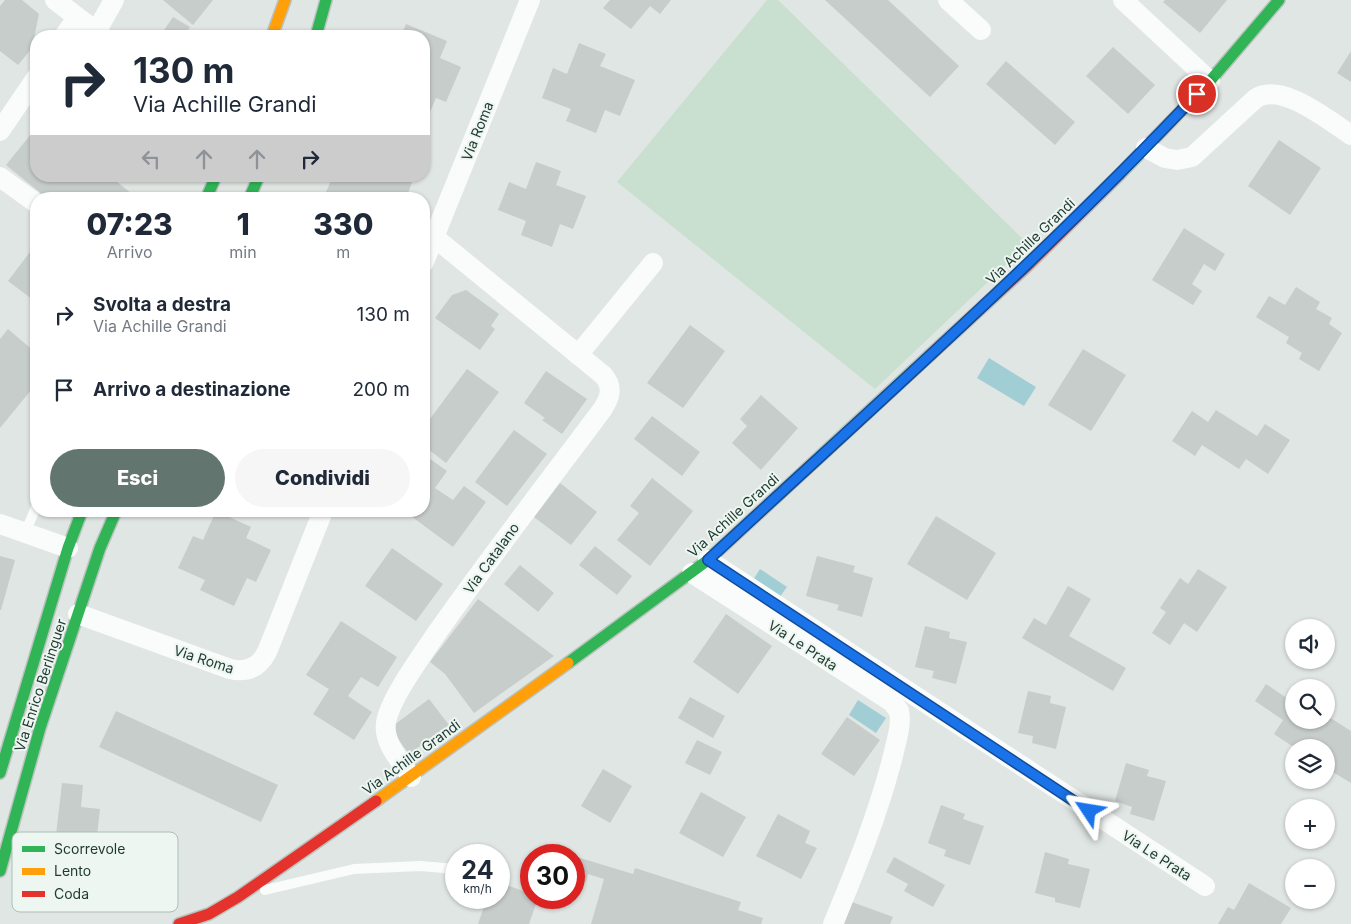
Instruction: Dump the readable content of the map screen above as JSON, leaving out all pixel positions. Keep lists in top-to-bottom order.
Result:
{
  "streets": {
    "street": [
      "Via Roma",
      "Via Achille Grandi",
      "Via Catalano",
      "Via Le Prata",
      "Via Enrico Berlinguer"
    ]
  },
  "crossings": [
    ["Via Roma", "Via Catalano"],
    ["Via Roma", "Via Enrico Berlinguer"],
    ["Via Achille Grandi", "Via Catalano"],
    ["Via Achille Grandi", "Via Le Prata"]
  ],
  "legend": ["Scorrevole", "Lento", "Coda"],
  "page": {
    "turn": ["130 m", "Via Achille Grandi"],
    "eta": [
      "07:23",
      "Arrivo",
      "1",
      "min",
      "330",
      "m"
    ],
    "list": [
      {
        "name": "Svolta a destra",
        "note": "Via Achille Grandi",
        "value": "130 m"
      },
      {
        "name": "Arrivo a destinazione",
        "value": "200 m"
      }
    ],
    "buttons": ["Esci", "Condividi"],
    "map_buttons": ["+", "−"],
    "speed": "24 km/h",
    "limit": "30"
  }
}
